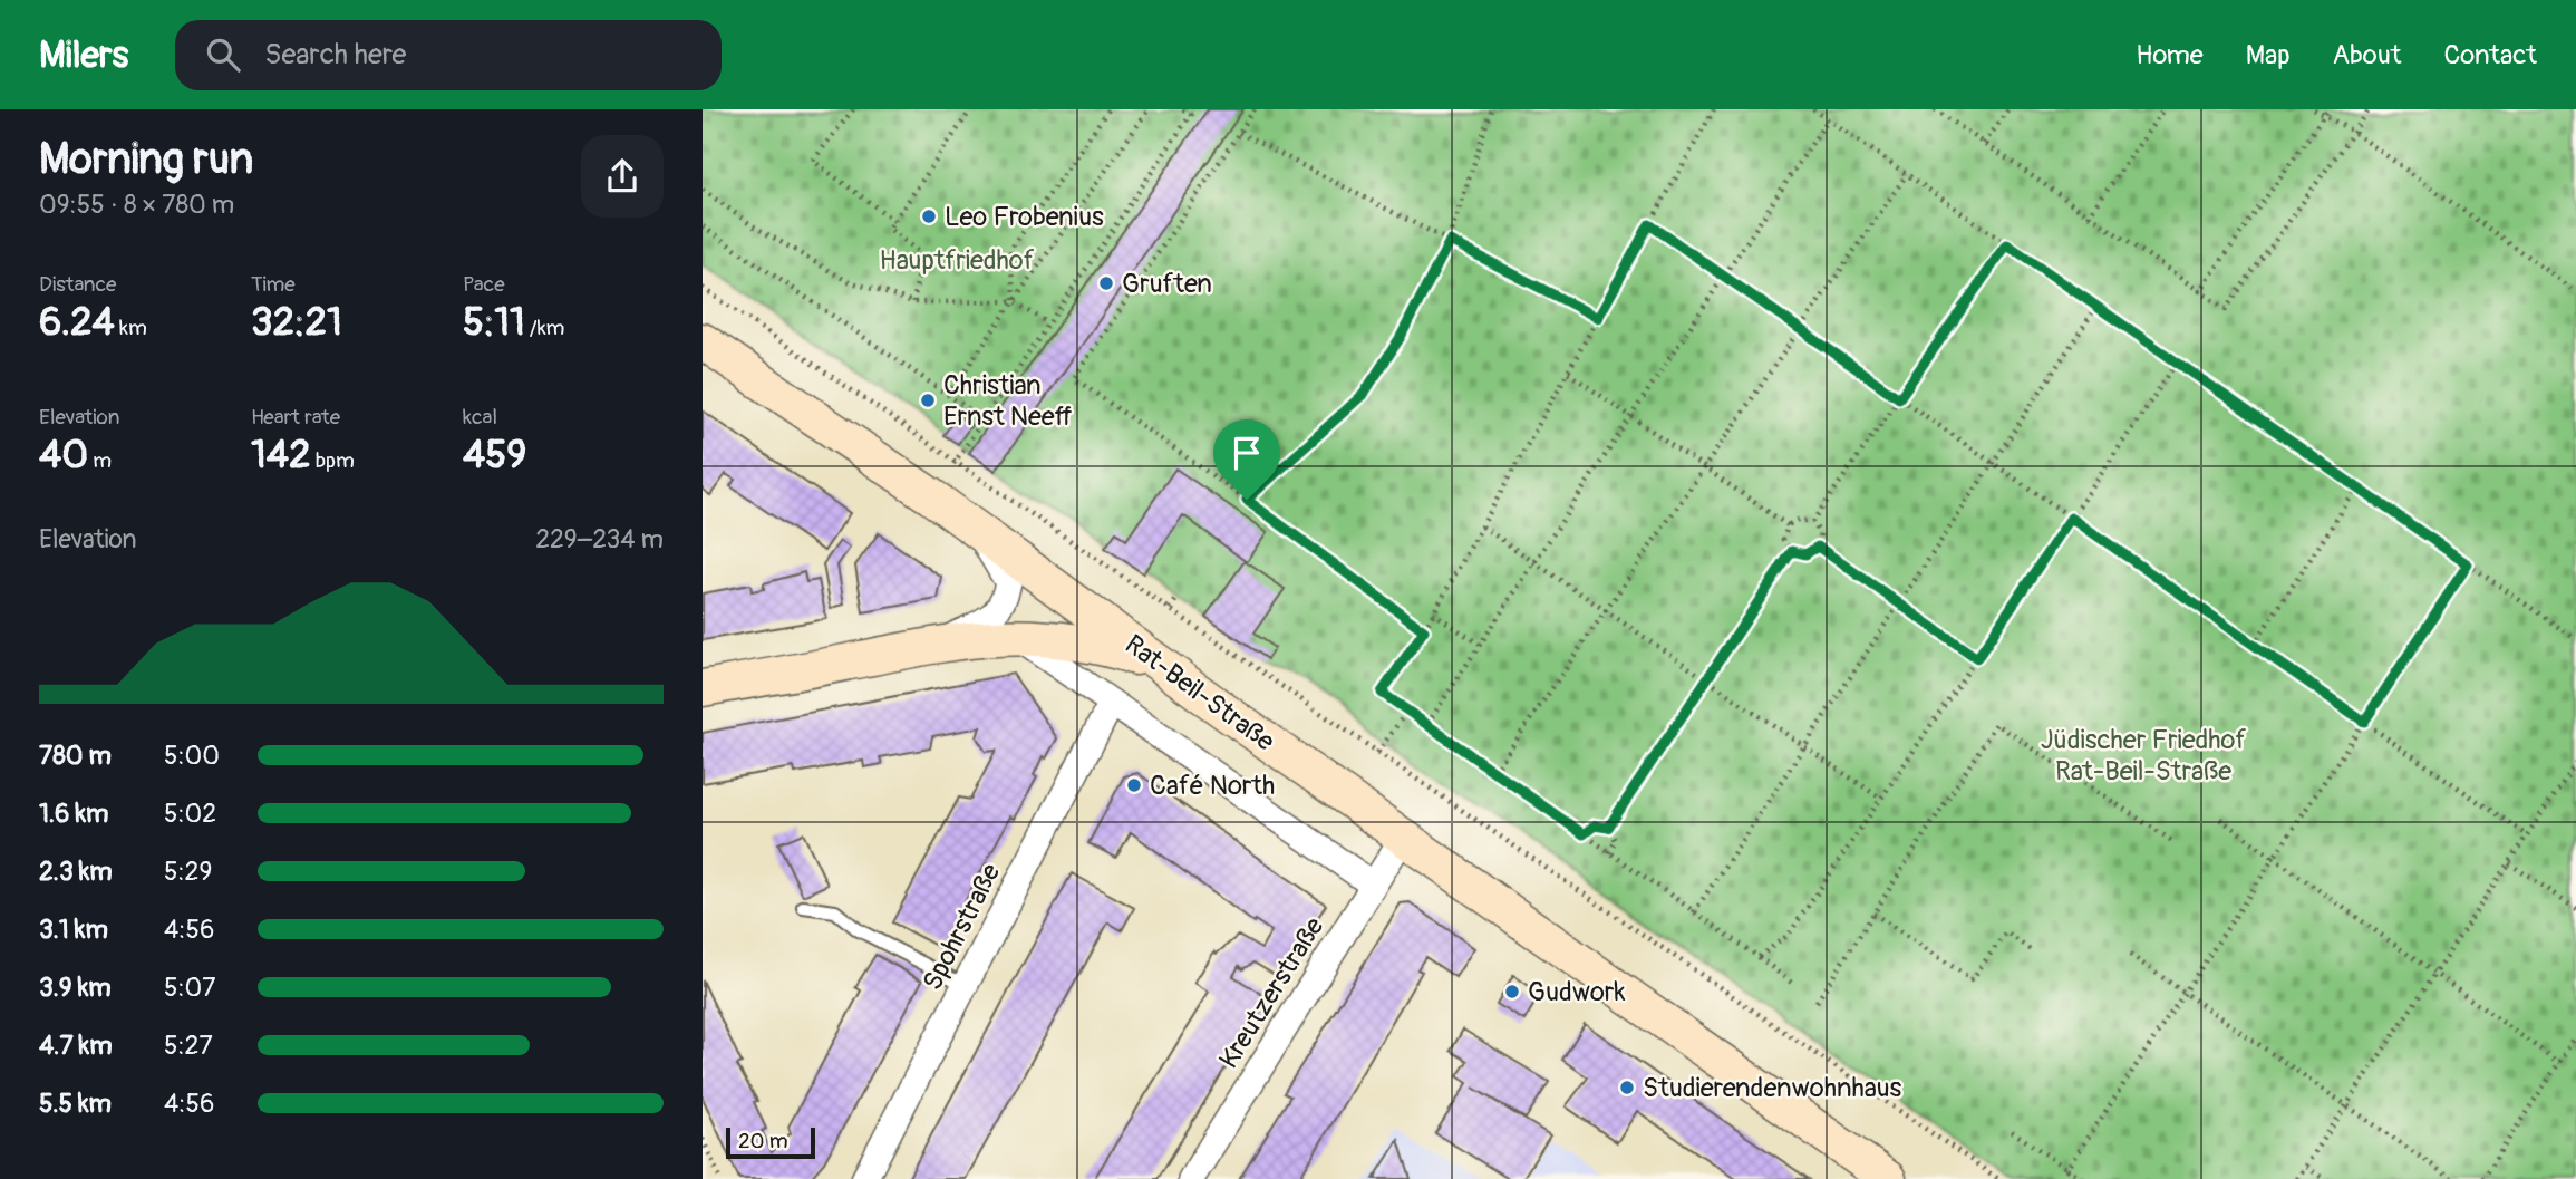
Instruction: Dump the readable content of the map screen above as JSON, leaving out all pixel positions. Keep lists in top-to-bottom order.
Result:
{
  "streets": {
    "main road": ["Rat-Beil-Straße"],
    "street": ["Spohrstraße", "Kreutzerstraße"]
  },
  "crossings": [
    ["Rat-Beil-Straße", "Spohrstraße"],
    ["Rat-Beil-Straße", "Kreutzerstraße"]
  ],
  "parks": ["Hauptfriedhof", "Jüdischer Friedhof Rat-Beil-Straße"],
  "places": [
    "Leo Frobenius",
    "Gruften",
    "Christian Ernst Neeff",
    "Café North",
    "Gudwork",
    "Studierendenwohnhaus"
  ],
  "scale_bar": "20 m",
  "page": {
    "header": "Milers",
    "search": "Search here",
    "nav": [
      "Home",
      "Map",
      "About",
      "Contact"
    ],
    "heading": ["Morning run", "09:55 · 8 × 780 m"],
    "stats": [
      ["Distance", "6.24 km"],
      ["Time", "32:21"],
      ["Pace", "5:11 /km"],
      ["Elevation", "40 m"],
      ["Heart rate", "142 bpm"],
      ["kcal", "459"]
    ],
    "chart": ["Elevation", "229–234 m"],
    "list": [
      {
        "name": "780 m",
        "note": "5:00"
      },
      {
        "name": "1.6 km",
        "note": "5:02"
      },
      {
        "name": "2.3 km",
        "note": "5:29"
      },
      {
        "name": "3.1 km",
        "note": "4:56"
      },
      {
        "name": "3.9 km",
        "note": "5:07"
      },
      {
        "name": "4.7 km",
        "note": "5:27"
      },
      {
        "name": "5.5 km",
        "note": "4:56"
      }
    ],
    "scale": "20 m"
  }
}
